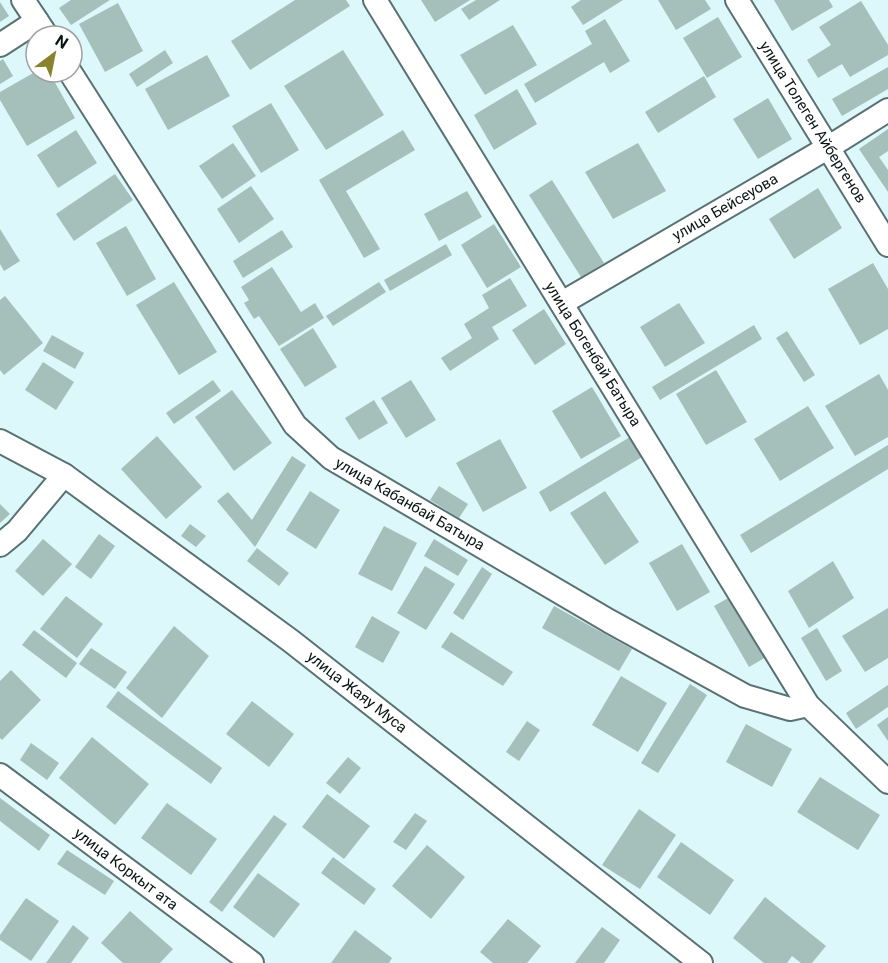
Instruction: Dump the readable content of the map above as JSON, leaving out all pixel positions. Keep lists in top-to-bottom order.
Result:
{
  "streets": {
    "street": [
      "улица Толеген Айбергенов",
      "улица Бейсеуова",
      "улица Богенбай Батыра",
      "улица Кабанбай Батыра",
      "улица Жаяу Муса",
      "улица Коркыт ата"
    ]
  },
  "crossings": [
    ["улица Толеген Айбергенов", "улица Бейсеуова"],
    ["улица Бейсеуова", "улица Богенбай Батыра"],
    ["улица Богенбай Батыра", "улица Кабанбай Батыра"]
  ],
  "north": "top right"
}
